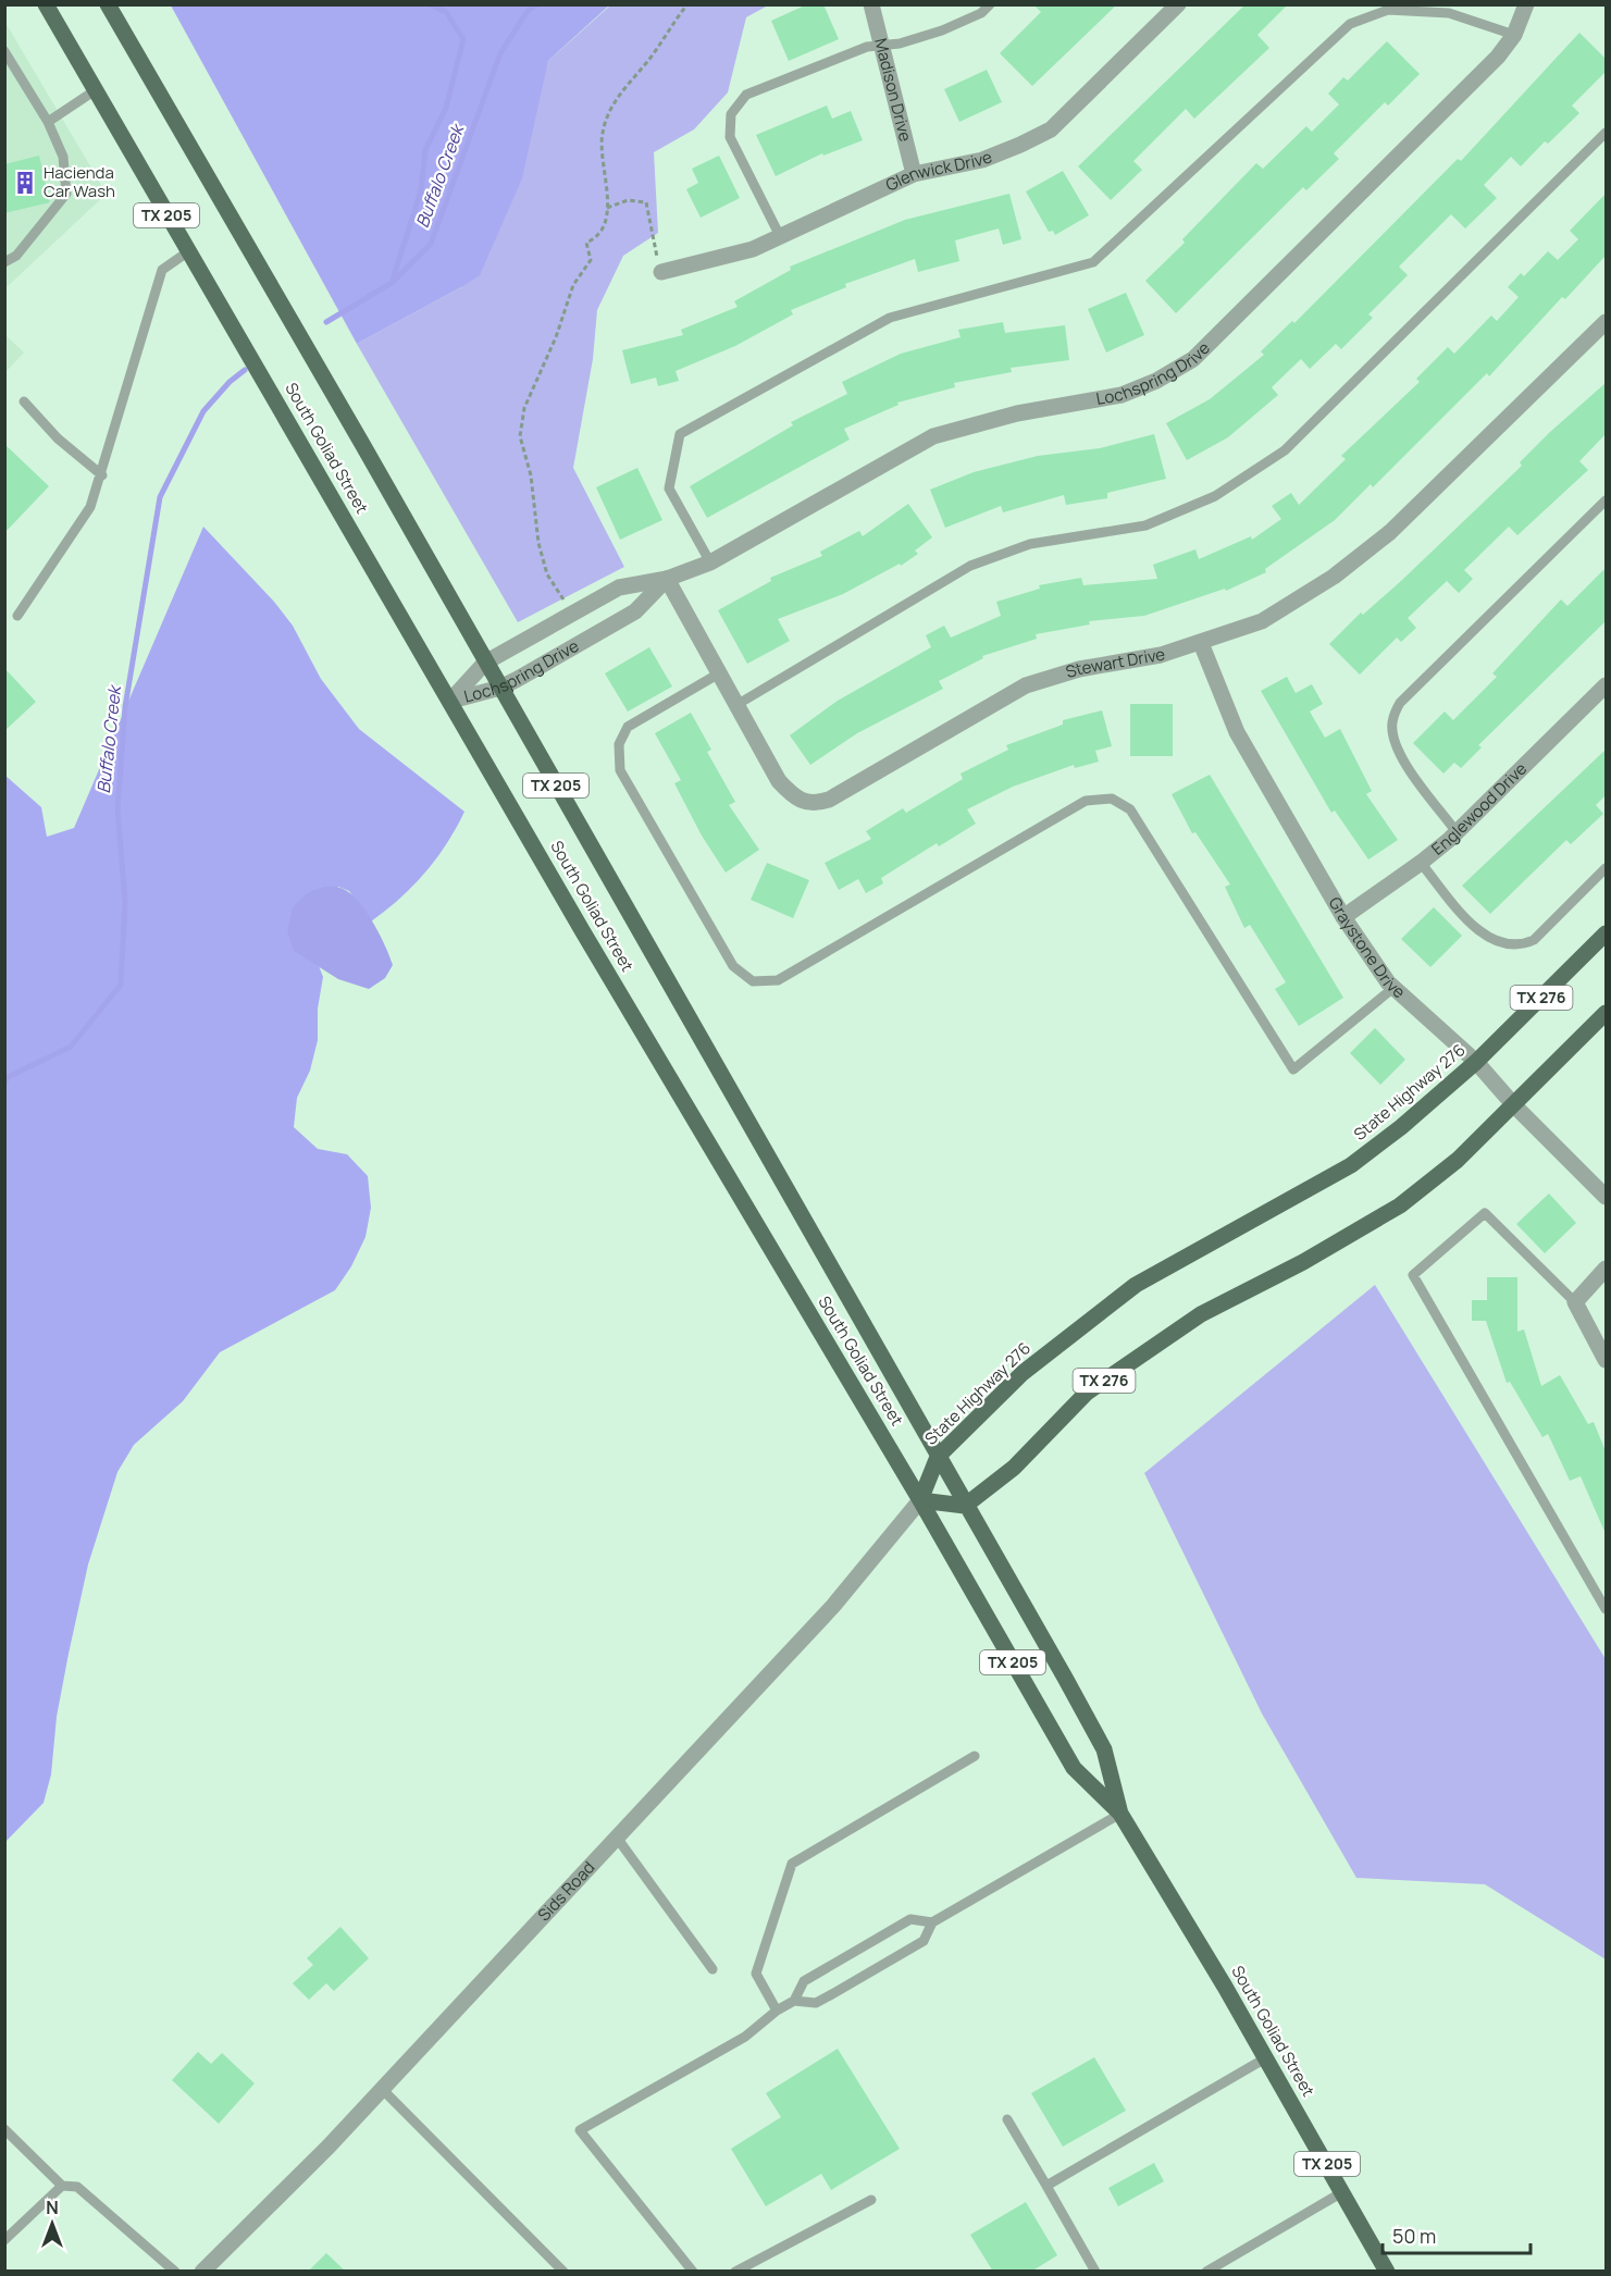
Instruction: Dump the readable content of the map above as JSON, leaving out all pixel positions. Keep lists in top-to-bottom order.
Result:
{
  "streets": {
    "main road": [
      "TX 205",
      "South Goliad Street",
      "TX 276",
      "State Highway 276"
    ],
    "street": [
      "Madison Drive",
      "Glenwick Drive",
      "Lochspring Drive",
      "Stewart Drive",
      "Englewood Drive",
      "Graystone Drive",
      "Sids Road"
    ]
  },
  "crossings": [
    ["Madison Drive", "Glenwick Drive"],
    ["Lochspring Drive", "South Goliad Street"],
    ["Lochspring Drive", "Stewart Drive"],
    ["South Goliad Street", "TX 276"],
    ["South Goliad Street", "State Highway 276"],
    ["South Goliad Street", "Sids Road"],
    ["Stewart Drive", "Graystone Drive"],
    ["Englewood Drive", "Graystone Drive"],
    ["Graystone Drive", "TX 276"],
    ["Graystone Drive", "State Highway 276"],
    ["State Highway 276", "Sids Road"]
  ],
  "water": ["Buffalo Creek"],
  "places": {
    "building": ["Hacienda Car Wash"]
  },
  "scale_bar": "50 m",
  "north": "top"
}
